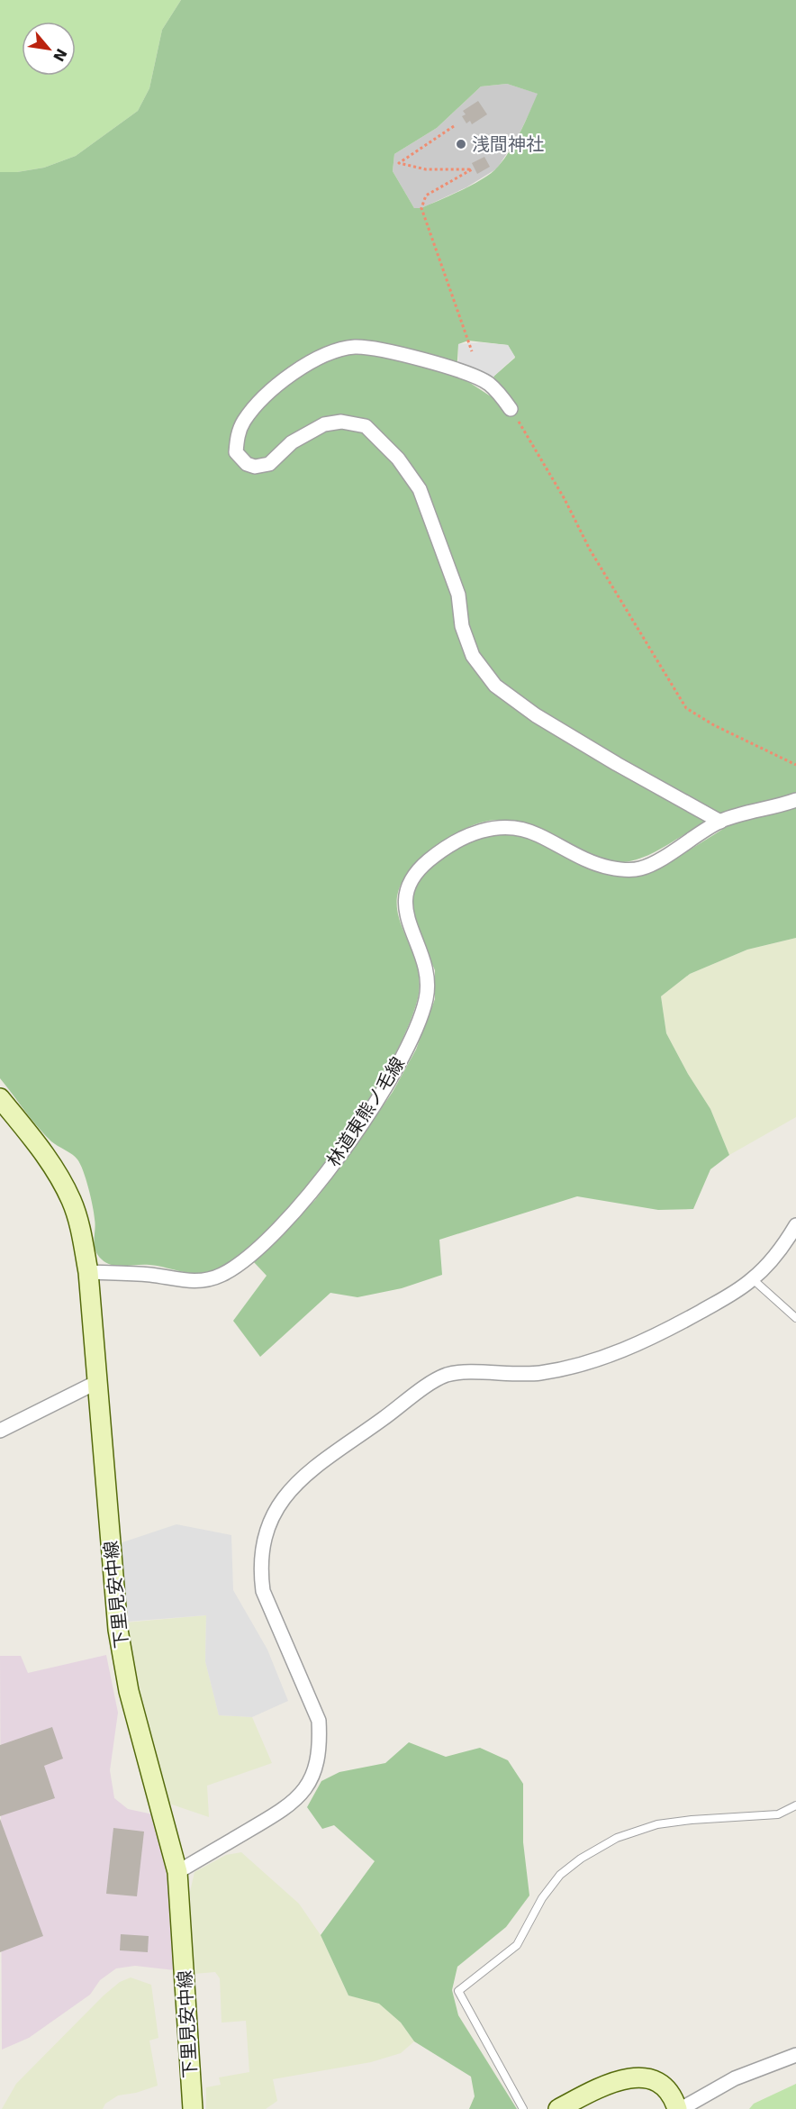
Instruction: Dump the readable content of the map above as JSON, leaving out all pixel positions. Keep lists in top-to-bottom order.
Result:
{
  "streets": {
    "main road": ["下里見安中線"],
    "street": ["林道東熊ノ毛線"]
  },
  "crossings": [
    ["林道東熊ノ毛線", "下里見安中線"]
  ],
  "places": ["浅間神社"],
  "north": "bottom right"
}
